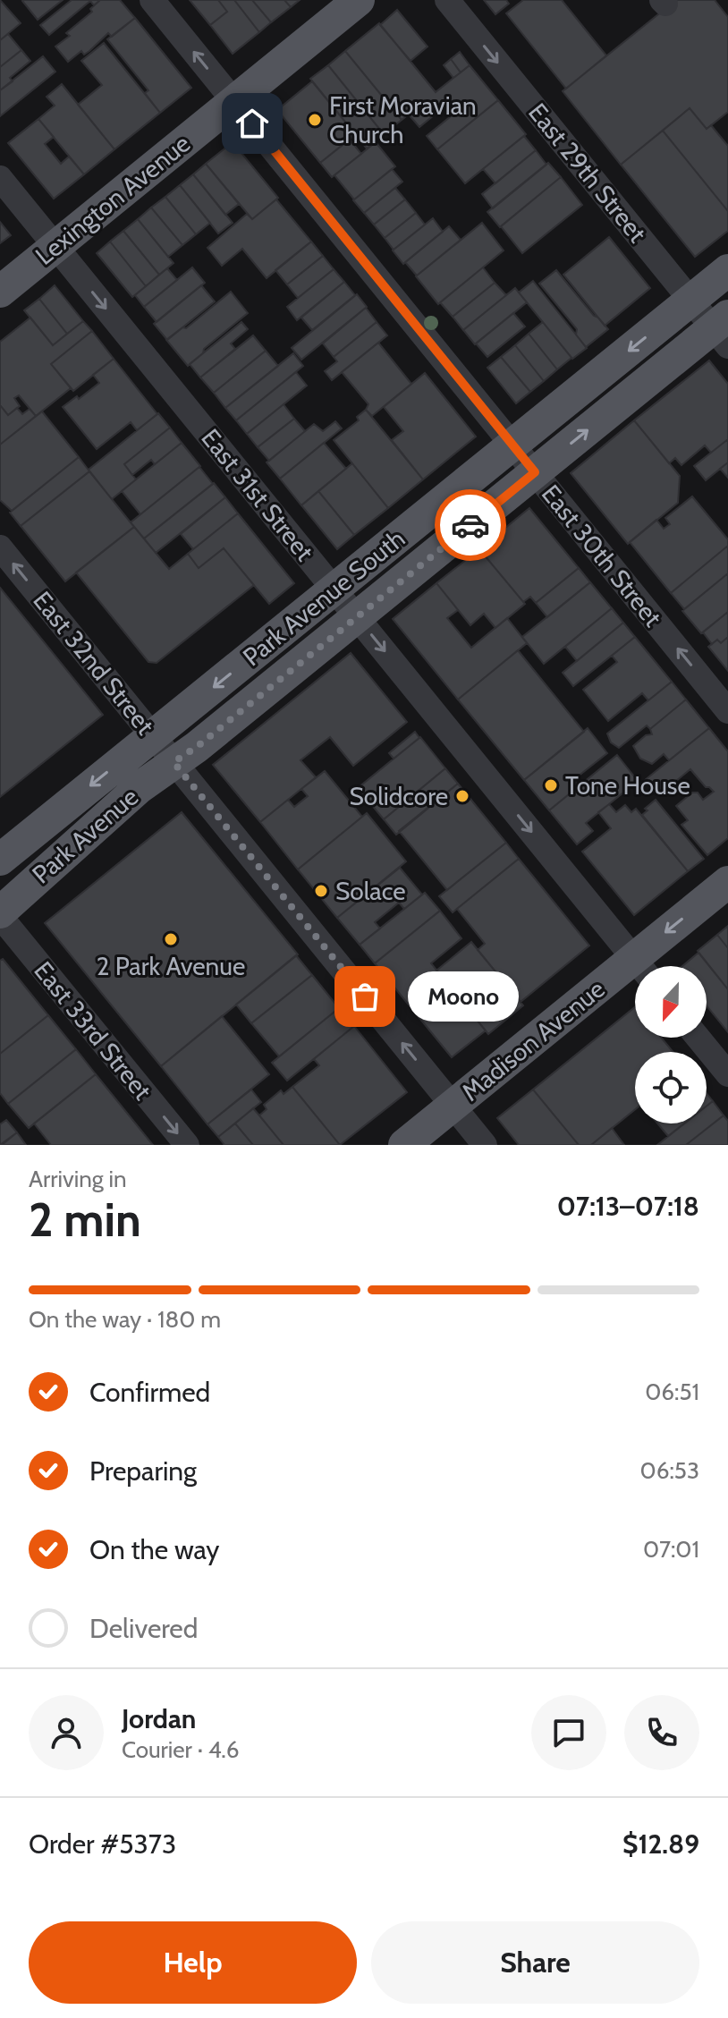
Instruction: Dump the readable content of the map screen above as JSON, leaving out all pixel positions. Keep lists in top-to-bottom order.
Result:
{
  "streets": {
    "main road": [
      "Lexington Avenue",
      "Park Avenue South",
      "Park Avenue",
      "Madison Avenue"
    ],
    "street": [
      "East 29th Street",
      "East 31st Street",
      "East 30th Street",
      "East 32nd Street",
      "East 33rd Street"
    ]
  },
  "crossings": [
    ["East 29th Street", "Park Avenue South"],
    ["Lexington Avenue", "East 31st Street"],
    ["Lexington Avenue", "East 30th Street"],
    ["East 31st Street", "Park Avenue South"],
    ["East 30th Street", "Park Avenue South"],
    ["Park Avenue South", "East 32nd Street"],
    ["Park Avenue South", "Park Avenue"],
    ["East 32nd Street", "Park Avenue"],
    ["East 32nd Street", "Madison Avenue"],
    ["Park Avenue", "East 33rd Street"]
  ],
  "one_way": [
    "East 29th Street",
    "East 31st Street",
    "East 30th Street",
    "East 32nd Street",
    "East 33rd Street"
  ],
  "places": [
    "First Moravian Church",
    "Tone House",
    "Solidcore",
    "Solace",
    "2 Park Avenue",
    "Moono"
  ],
  "north": "bottom",
  "page": {
    "bubble": "Moono",
    "heading": ["2 min", "Arriving in", "07:13–07:18"],
    "panel": [
      "Jordan",
      "Courier · 4.6",
      "Order #5373",
      "$12.89"
    ],
    "bar": "On the way · 180 m",
    "list": [
      ["Confirmed", "06:51"],
      ["Preparing", "06:53"],
      ["On the way", "07:01"],
      "Delivered"
    ],
    "buttons": ["Help", "Share"]
  }
}
